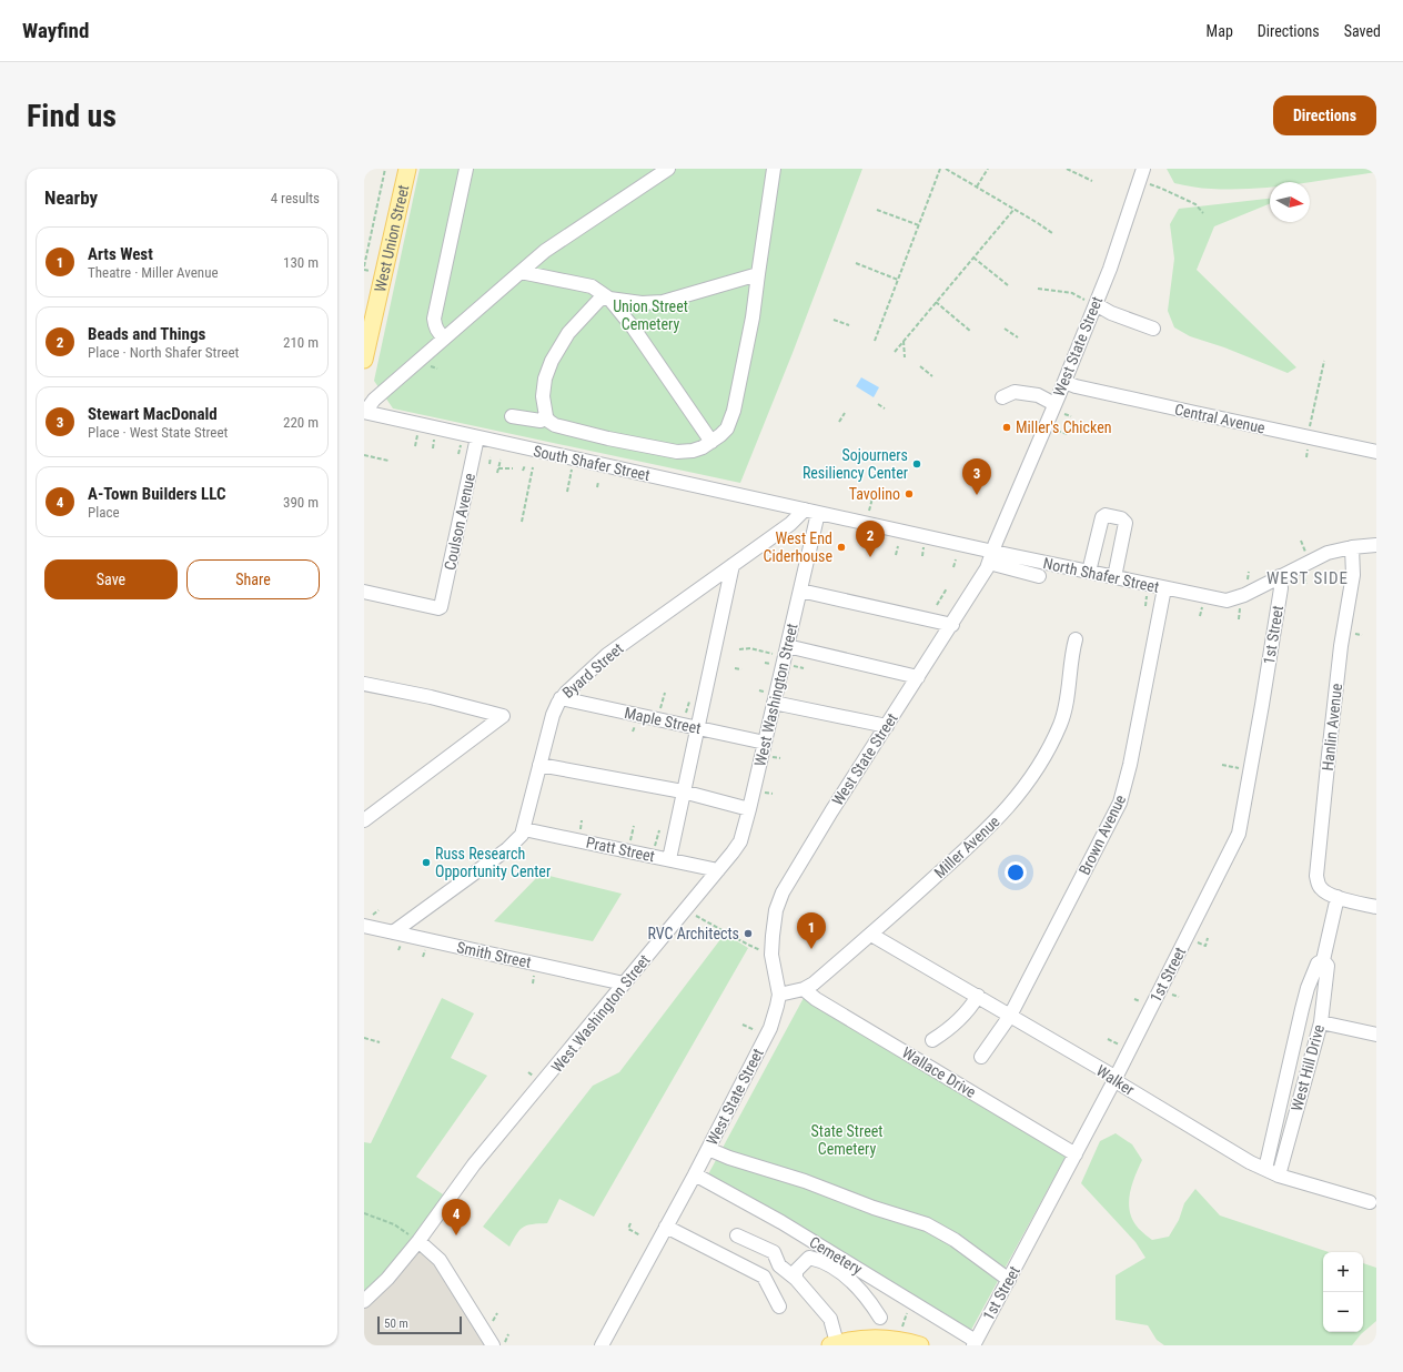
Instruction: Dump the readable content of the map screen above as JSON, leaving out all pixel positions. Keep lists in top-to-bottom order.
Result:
{
  "streets": {
    "main road": ["West Union Street"],
    "street": [
      "West State Street",
      "Central Avenue",
      "South Shafer Street",
      "Coulson Avenue",
      "North Shafer Street",
      "1st Street",
      "Byard Street",
      "West Washington Street",
      "Maple Street",
      "Hanlin Avenue",
      "Brown Avenue",
      "Miller Avenue",
      "Pratt Street",
      "Smith Street",
      "West Hill Drive",
      "Wallace Drive",
      "Walker",
      "Cemetery"
    ]
  },
  "crossings": [
    ["West State Street", "Central Avenue"],
    ["West State Street", "North Shafer Street"],
    ["West State Street", "Miller Avenue"],
    ["West State Street", "Cemetery"],
    ["South Shafer Street", "Coulson Avenue"],
    ["South Shafer Street", "North Shafer Street"],
    ["South Shafer Street", "Byard Street"],
    ["South Shafer Street", "West Washington Street"],
    ["North Shafer Street", "1st Street"],
    ["North Shafer Street", "Byard Street"],
    ["North Shafer Street", "West Washington Street"],
    ["North Shafer Street", "Hanlin Avenue"],
    ["North Shafer Street", "Brown Avenue"],
    ["1st Street", "Wallace Drive"],
    ["1st Street", "Walker"],
    ["1st Street", "Cemetery"],
    ["Byard Street", "West Washington Street"],
    ["Byard Street", "Maple Street"],
    ["Byard Street", "Pratt Street"],
    ["Byard Street", "Smith Street"],
    ["West Washington Street", "Maple Street"],
    ["West Washington Street", "Pratt Street"],
    ["West Washington Street", "Smith Street"],
    ["Hanlin Avenue", "West Hill Drive"],
    ["Brown Avenue", "Walker"],
    ["Miller Avenue", "Wallace Drive"],
    ["Miller Avenue", "Walker"],
    ["West Hill Drive", "Walker"]
  ],
  "districts": ["WEST SIDE"],
  "parks": ["Union Street Cemetery", "State Street Cemetery"],
  "places": [
    "Miller's Chicken",
    "Sojourners Resiliency Center",
    "Tavolino",
    "West End Ciderhouse",
    "Russ Research Opportunity Center",
    "RVC Architects"
  ],
  "scale_bar": "50 m",
  "north": "right",
  "page": {
    "header": "Wayfind",
    "nav": ["Map", "Directions", "Saved"],
    "buttons": [
      "Directions",
      ["Save", "Share"]
    ],
    "title": "Find us",
    "heading": ["Nearby", "4 results"],
    "list": [
      {
        "mark": "1",
        "name": "Arts West",
        "note": "Theatre · Miller Avenue",
        "value": "130 m"
      },
      {
        "mark": "2",
        "name": "Beads and Things",
        "note": "Place · North Shafer Street",
        "value": "210 m"
      },
      {
        "mark": "3",
        "name": "Stewart MacDonald",
        "note": "Place · West State Street",
        "value": "220 m"
      },
      {
        "mark": "4",
        "name": "A-Town Builders LLC",
        "note": "Place",
        "value": "390 m"
      }
    ],
    "pins": [
      "3",
      "2",
      "1",
      "4"
    ],
    "map_buttons": ["+", "−"],
    "scale": "50 m"
  }
}
